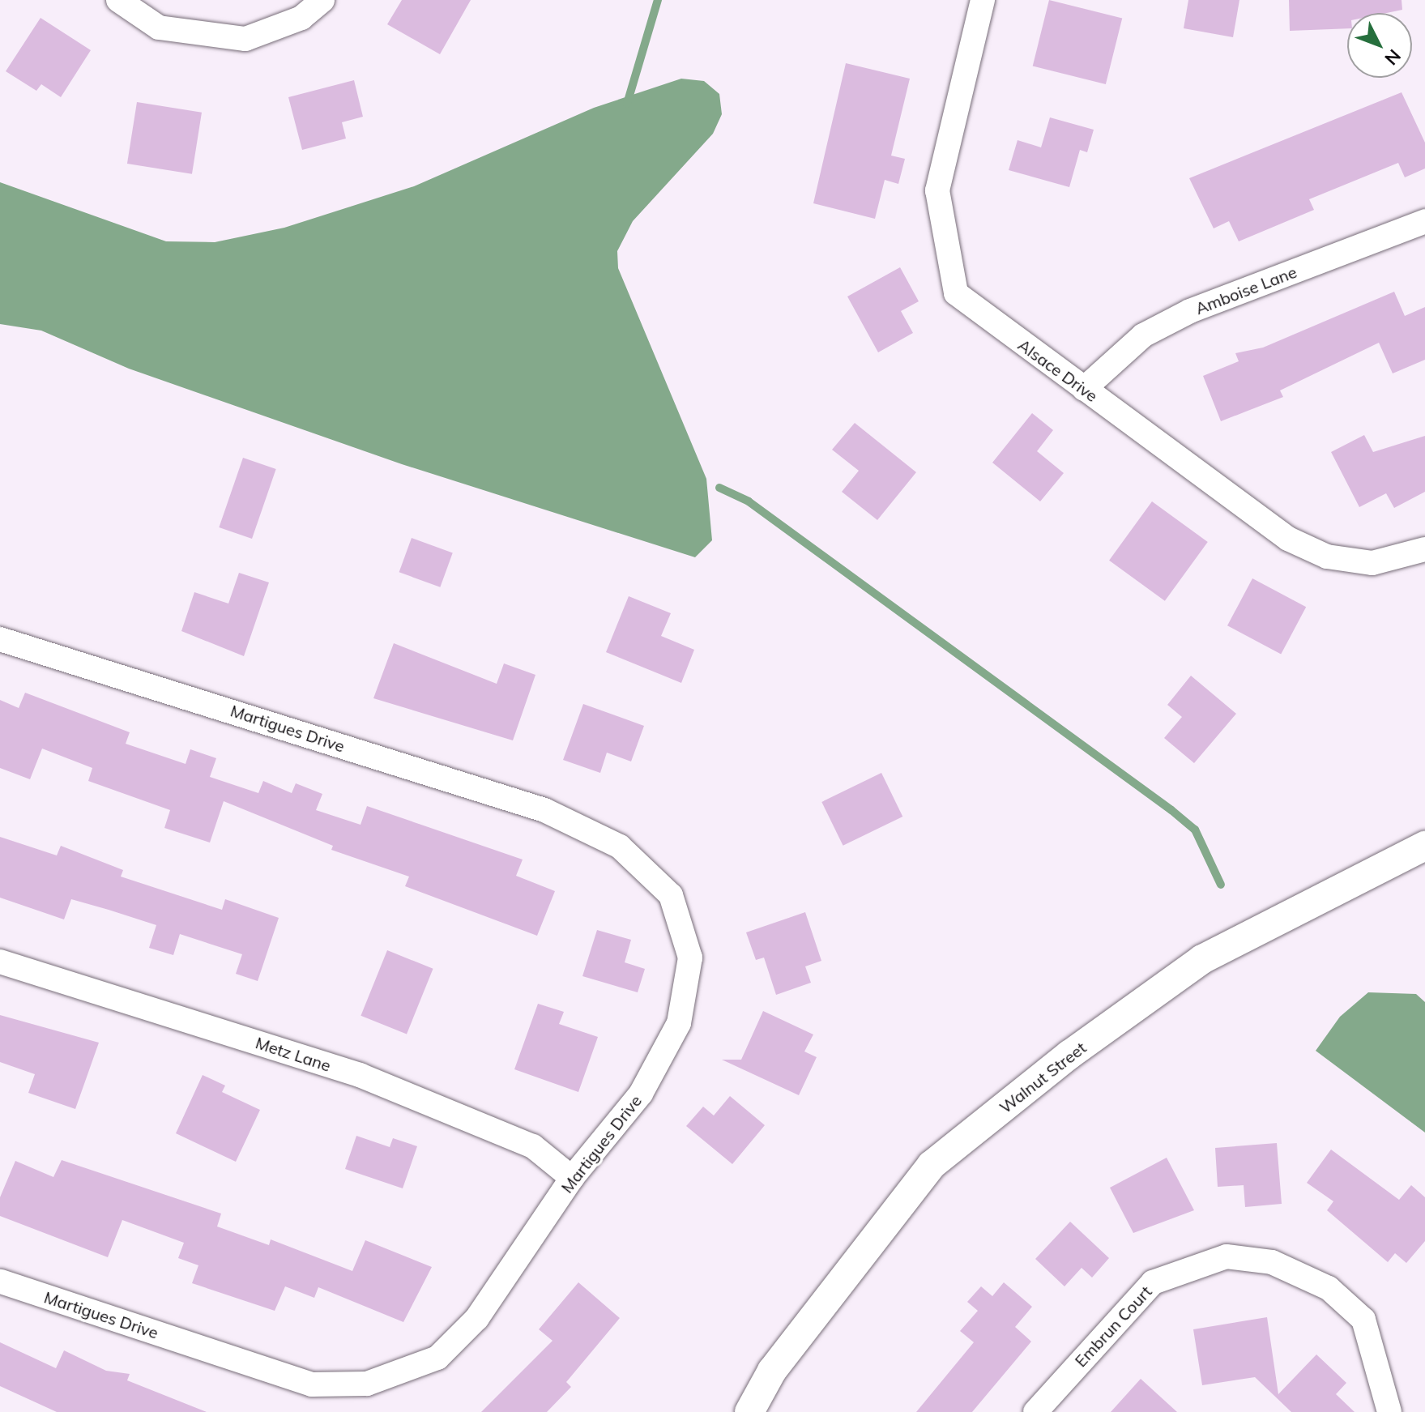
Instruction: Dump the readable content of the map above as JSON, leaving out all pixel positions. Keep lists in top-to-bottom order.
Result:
{
  "streets": {
    "street": [
      "Amboise Lane",
      "Alsace Drive",
      "Martigues Drive",
      "Metz Lane",
      "Walnut Street",
      "Embrun Court"
    ]
  },
  "crossings": [
    ["Amboise Lane", "Alsace Drive"],
    ["Martigues Drive", "Metz Lane"]
  ],
  "north": "bottom right"
}
